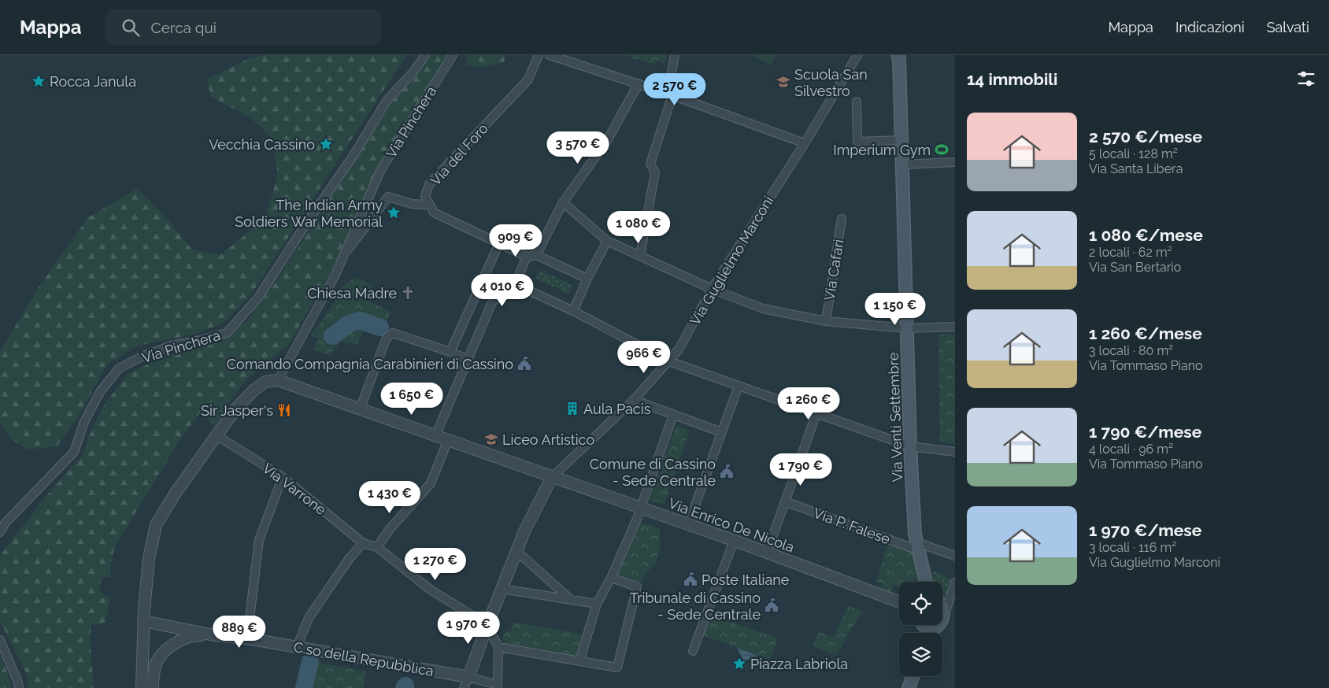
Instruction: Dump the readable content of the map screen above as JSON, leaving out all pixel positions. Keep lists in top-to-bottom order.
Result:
{
  "streets": {
    "main road": ["Via Venti Settembre"],
    "street": [
      "Via Pinchera",
      "Via del Foro",
      "Via Guglielmo Marconi",
      "Via Cafari",
      "Via Varrone",
      "Via Enrico De Nicola",
      "Via P. Falese",
      "C.so della Repubblica"
    ]
  },
  "crossings": [
    ["Via Pinchera", "Via Enrico De Nicola"],
    ["Via Guglielmo Marconi", "Via Varrone"],
    ["Via Guglielmo Marconi", "Via Enrico De Nicola"],
    ["Via Guglielmo Marconi", "C.so della Repubblica"],
    ["Via Venti Settembre", "Via P. Falese"]
  ],
  "places": {
    "place": [
      "Rocca Janula",
      "Vecchia Cassino",
      "The Indian Army Soldiers War Memorial",
      "Piazza Labriola"
    ],
    "school or university": ["Scuola San Silvestro", "Liceo Artistico"],
    "sports": ["Imperium Gym"],
    "church": ["Chiesa Madre"],
    "public building": [
      "Comando Compagnia Carabinieri di Cassino",
      "Comune di Cassino - Sede Centrale",
      "Poste Italiane",
      "Tribunale di Cassino - Sede Centrale"
    ],
    "building": ["Aula Pacis"],
    "restaurant": ["Sir Jasper's"]
  },
  "page": {
    "header": "Mappa",
    "search": "Cerca qui",
    "nav": ["Mappa", "Indicazioni", "Salvati"],
    "heading": "14 immobili",
    "price": [
      "2 570 €",
      "3 570 €",
      "1 080 €",
      "909 €",
      "4 010 €",
      "1 150 €",
      "966 €",
      "1 650 €",
      "1 260 €",
      "1 790 €",
      "1 430 €",
      "1 270 €",
      "1 970 €",
      "889 €"
    ],
    "list": [
      {
        "name": "2 570 €/mese",
        "note": "5 locali · 128 m² · Via Santa Libera"
      },
      {
        "name": "1 080 €/mese",
        "note": "2 locali · 62 m² · Via San Bertario"
      },
      {
        "name": "1 260 €/mese",
        "note": "3 locali · 80 m² · Via Tommaso Piano"
      },
      {
        "name": "1 790 €/mese",
        "note": "4 locali · 96 m² · Via Tommaso Piano"
      },
      {
        "name": "1 970 €/mese",
        "note": "3 locali · 116 m² · Via Guglielmo Marconi"
      }
    ]
  }
}
